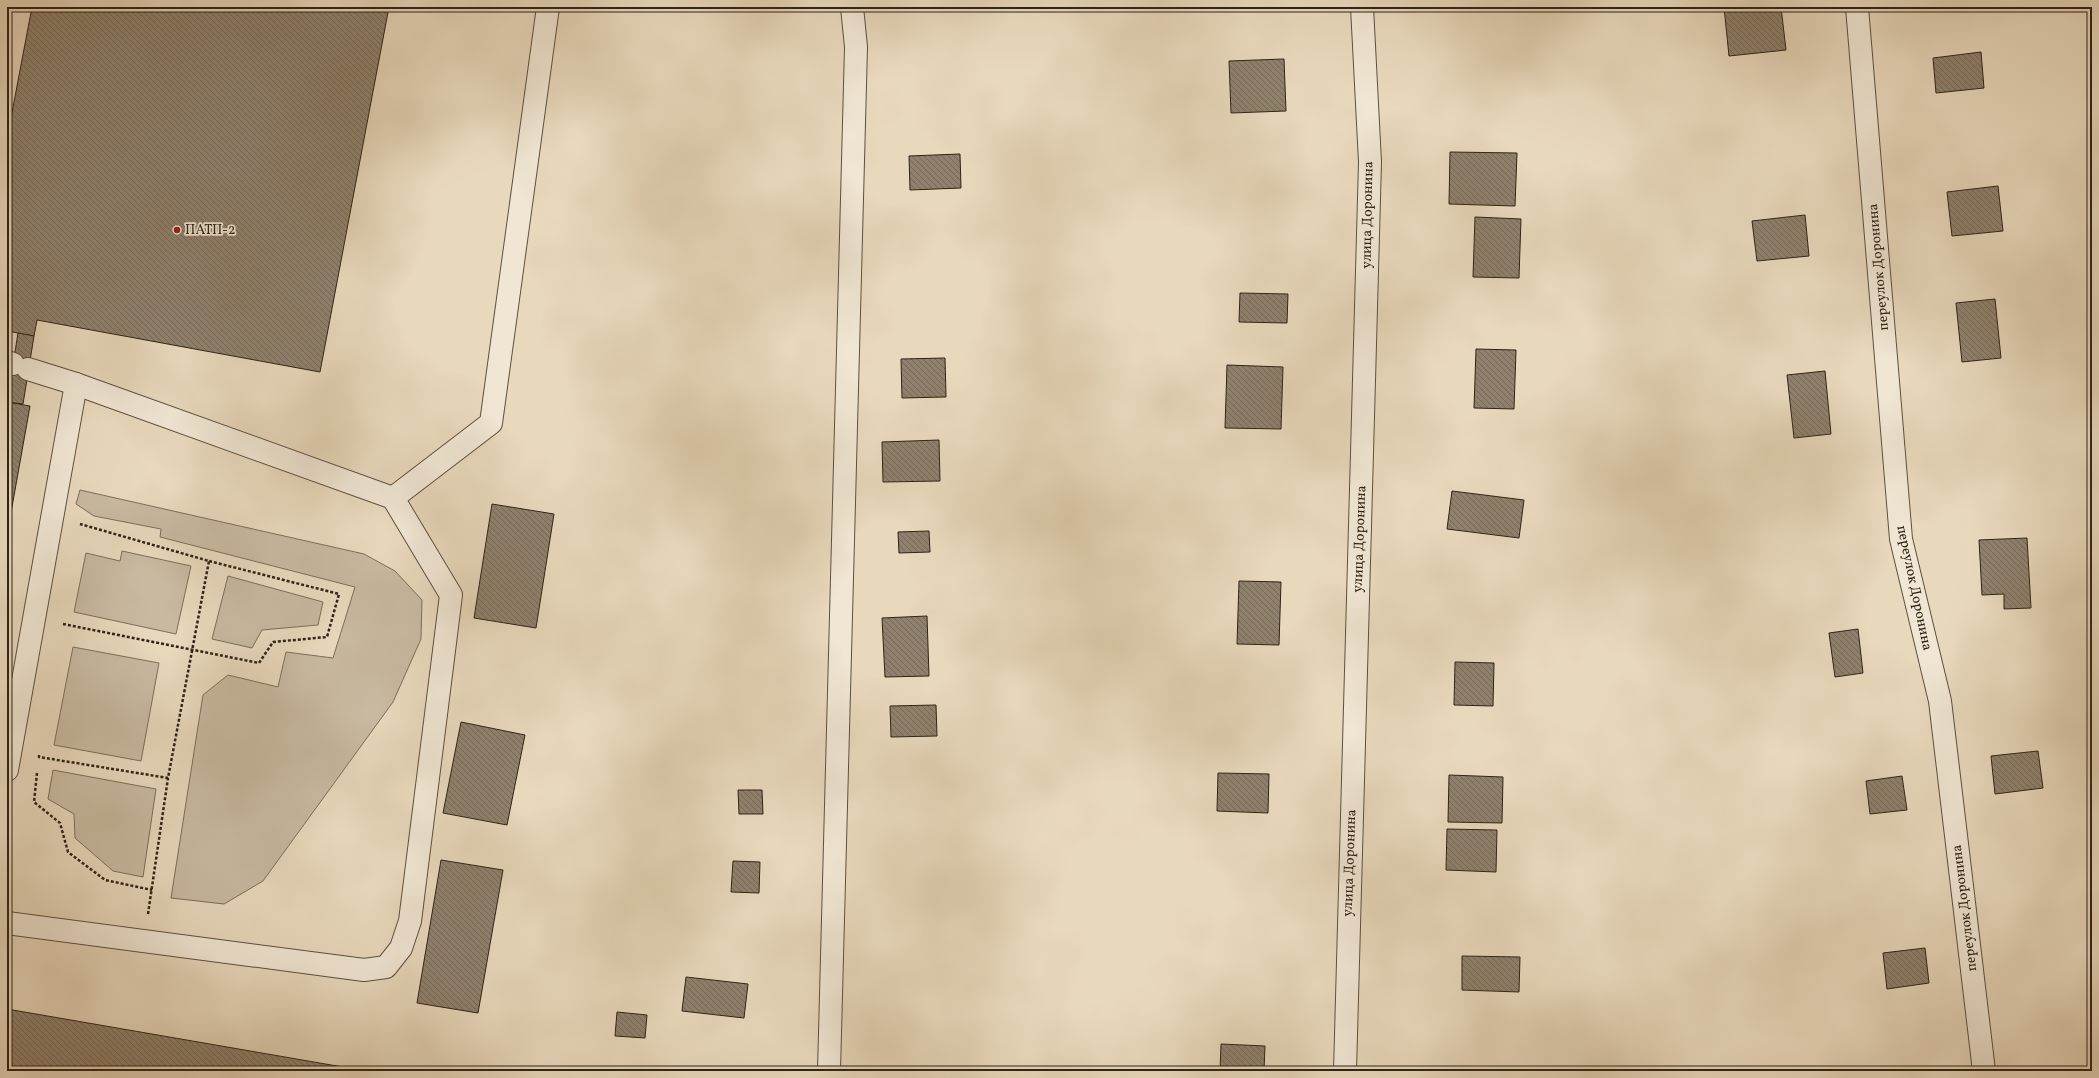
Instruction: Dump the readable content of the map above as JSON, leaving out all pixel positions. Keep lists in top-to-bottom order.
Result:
{
  "streets": {
    "street": ["улица Доронина", "переулок Доронина"]
  },
  "places": ["ПАТП-2"]
}
